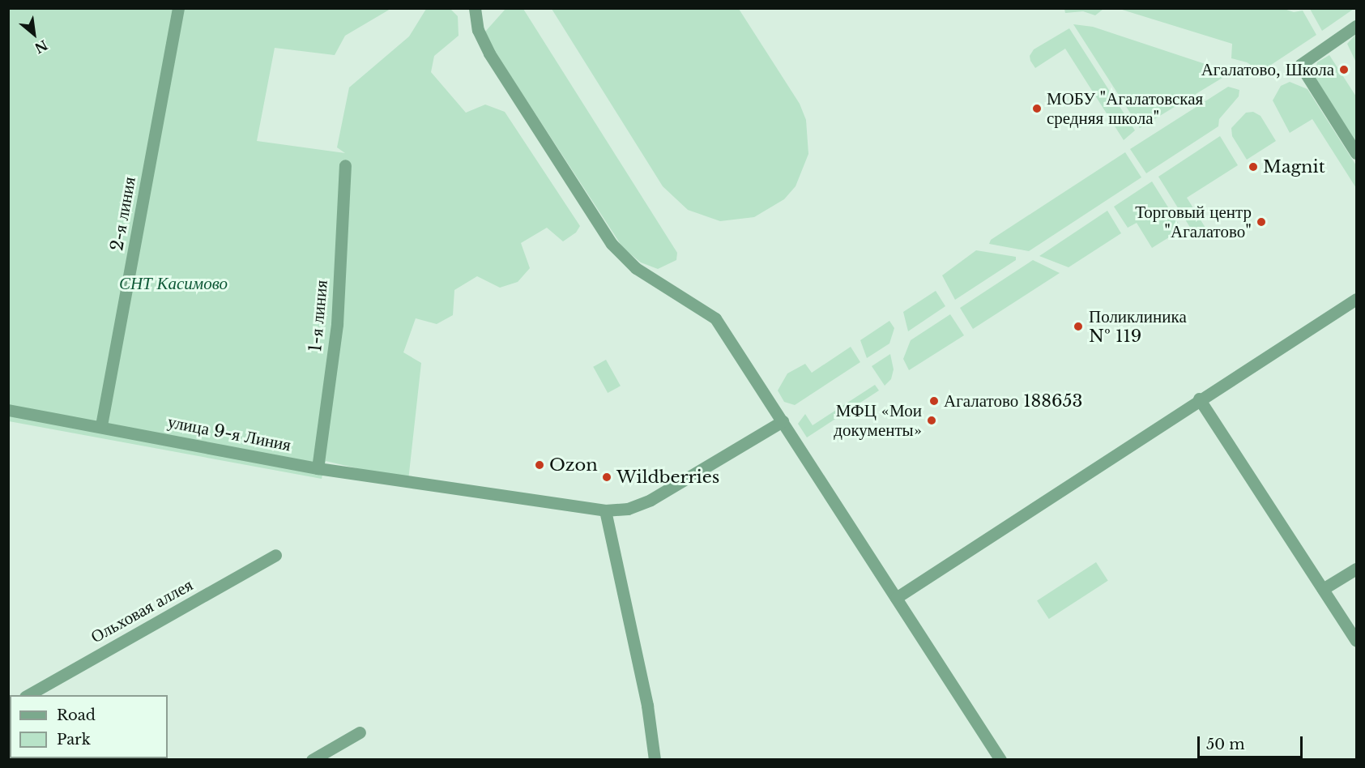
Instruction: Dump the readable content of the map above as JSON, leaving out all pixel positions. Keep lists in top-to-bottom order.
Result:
{
  "streets": {
    "street": [
      "2-я линия",
      "1-я линия",
      "улица 9-я Линия",
      "Ольховая аллея"
    ]
  },
  "crossings": [
    ["2-я линия", "улица 9-я Линия"],
    ["1-я линия", "улица 9-я Линия"]
  ],
  "parks": ["СНТ Касимово"],
  "places": [
    "Агалатово, Школа",
    "МОБУ \"Агалатовская средняя школа\"",
    "Magnit",
    "Торговый центр \"Агалатово\"",
    "Поликлиника № 119",
    "Агалатово 188653",
    "МФЦ «Мои документы»",
    "Ozon",
    "Wildberries"
  ],
  "legend": ["Road", "Park"],
  "scale_bar": "50 m",
  "north": "bottom right"
}
